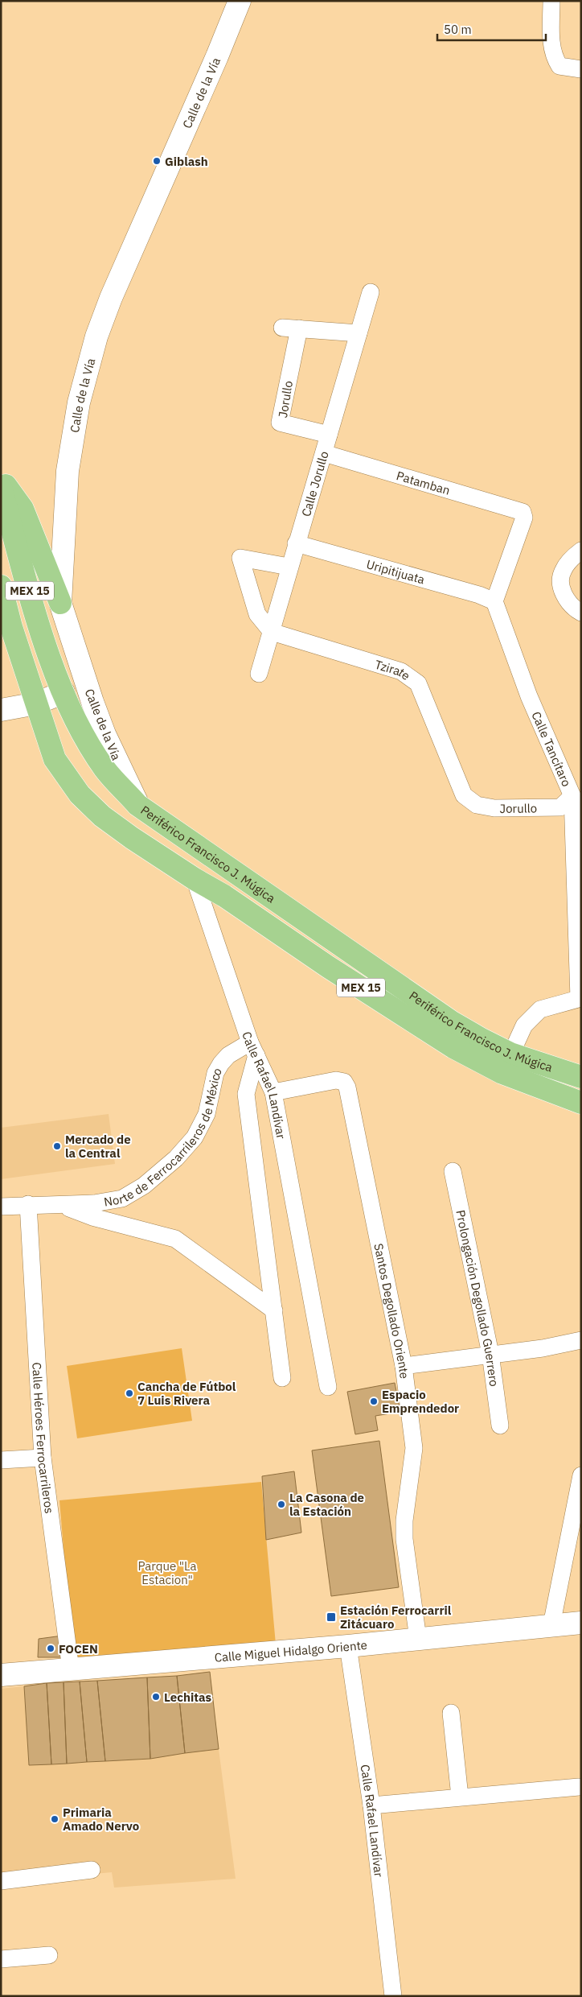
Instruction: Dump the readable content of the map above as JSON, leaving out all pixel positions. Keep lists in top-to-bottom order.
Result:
{
  "streets": {
    "main road": ["MEX 15", "Periférico Francisco J. Múgica"],
    "street": [
      "Calle de la Vía",
      "Jorullo",
      "Patamban",
      "Calle Jorullo",
      "Uripitijuata",
      "Tzirate",
      "Calle Tancítaro",
      "Calle Rafael Landívar",
      "Norte de Ferrocarrileros de México",
      "Prolongación Degollado Guerrero",
      "Santos Degollado Oriente",
      "Calle Héroes Ferrocarrileros",
      "Calle Miguel Hidalgo Oriente"
    ]
  },
  "crossings": [
    ["Calle de la Vía", "Periférico Francisco J. Múgica"],
    ["Jorullo", "Calle Jorullo"],
    ["Jorullo", "Tzirate"],
    ["Jorullo", "Calle Tancítaro"],
    ["Patamban", "Calle Jorullo"],
    ["Patamban", "Uripitijuata"],
    ["Patamban", "Calle Tancítaro"],
    ["Calle Jorullo", "Uripitijuata"],
    ["Calle Jorullo", "Tzirate"],
    ["Uripitijuata", "Calle Tancítaro"],
    ["Periférico Francisco J. Múgica", "Calle Rafael Landívar"],
    ["Calle Rafael Landívar", "Norte de Ferrocarrileros de México"],
    ["Calle Rafael Landívar", "Santos Degollado Oriente"],
    ["Calle Rafael Landívar", "Calle Miguel Hidalgo Oriente"],
    ["Norte de Ferrocarrileros de México", "Calle Héroes Ferrocarrileros"],
    ["Santos Degollado Oriente", "Calle Miguel Hidalgo Oriente"],
    ["Calle Héroes Ferrocarrileros", "Calle Miguel Hidalgo Oriente"]
  ],
  "parks": ["Parque \"La Estacion\""],
  "places": {
    "other": [
      "Giblash",
      "Mercado de la Central",
      "Cancha de Fútbol 7 Luis Rivera",
      "Espacio Emprendedor",
      "La Casona de la Estación",
      "FOCEN",
      "Lechitas",
      "Primaria Amado Nervo"
    ],
    "transit": ["Estación Ferrocarril Zitácuaro"]
  },
  "scale_bar": "50 m"
}
